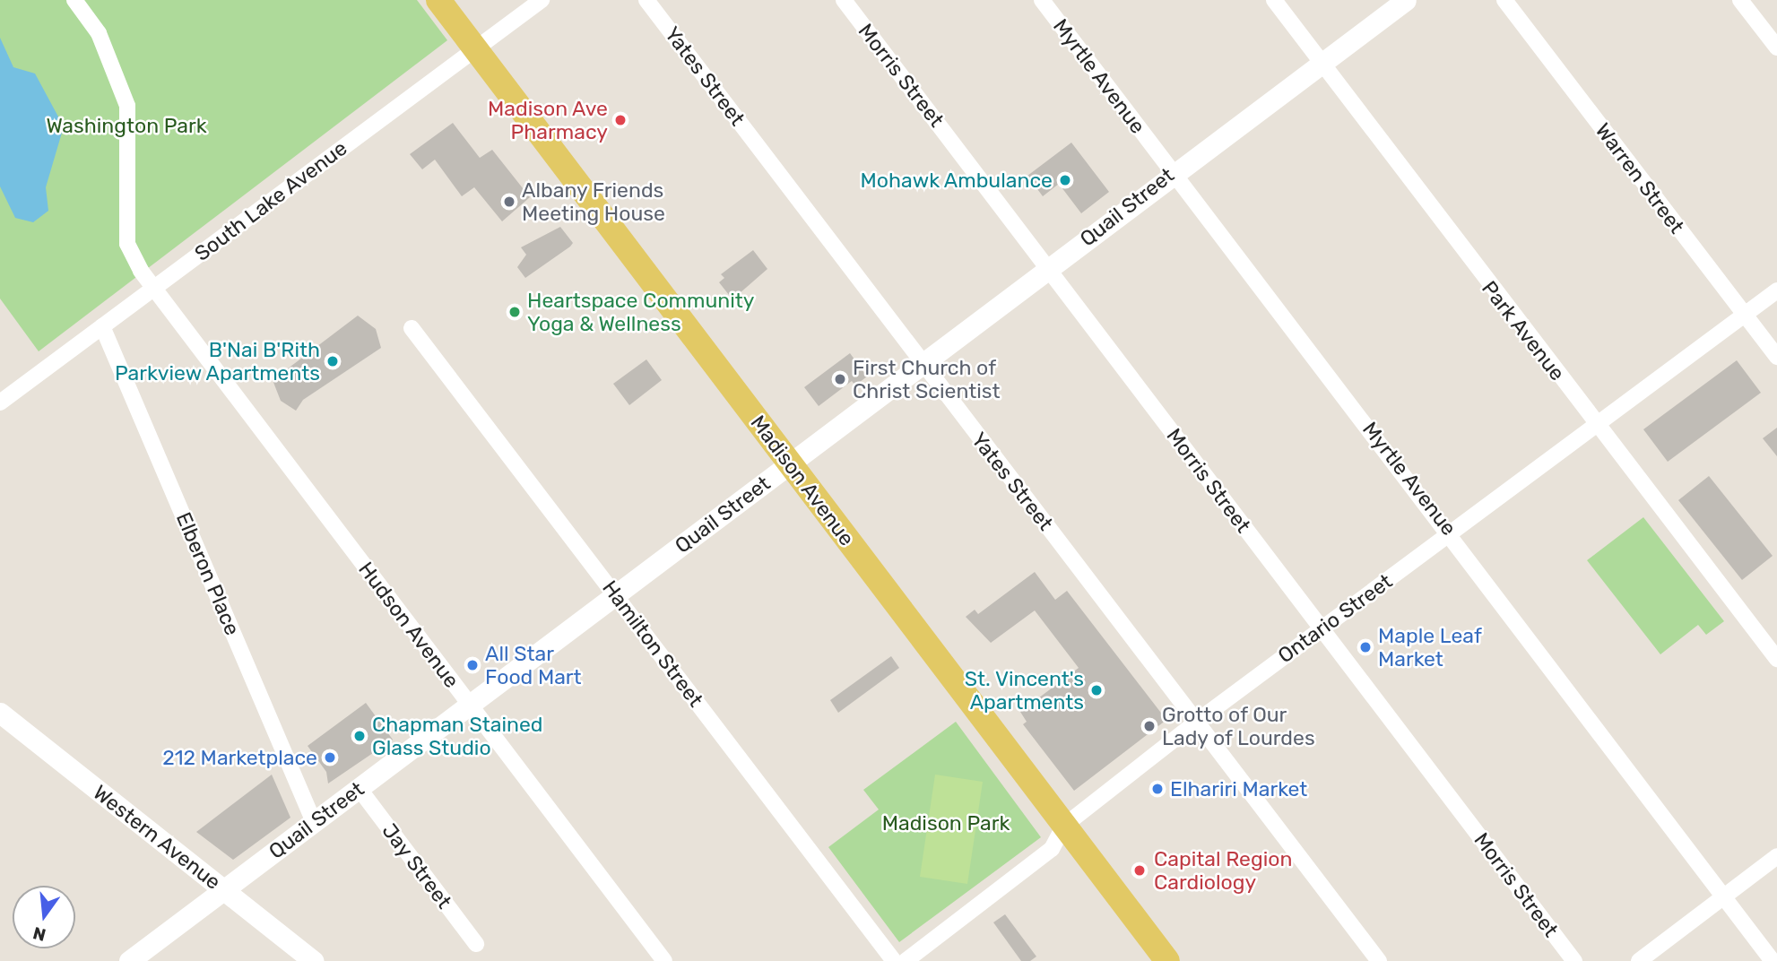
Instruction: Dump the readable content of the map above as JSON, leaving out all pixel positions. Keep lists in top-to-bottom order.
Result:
{
  "streets": {
    "main road": ["Madison Avenue"],
    "street": [
      "Morris Street",
      "Yates Street",
      "Myrtle Avenue",
      "Warren Street",
      "South Lake Avenue",
      "Quail Street",
      "Park Avenue",
      "Elberon Place",
      "Ontario Street",
      "Hudson Avenue",
      "Hamilton Street",
      "Western Avenue",
      "Jay Street"
    ]
  },
  "crossings": [
    ["Morris Street", "Quail Street"],
    ["Morris Street", "Ontario Street"],
    ["Yates Street", "Quail Street"],
    ["Yates Street", "Ontario Street"],
    ["Myrtle Avenue", "Quail Street"],
    ["Myrtle Avenue", "Ontario Street"],
    ["Warren Street", "Ontario Street"],
    ["South Lake Avenue", "Madison Avenue"],
    ["South Lake Avenue", "Elberon Place"],
    ["South Lake Avenue", "Hudson Avenue"],
    ["Quail Street", "Park Avenue"],
    ["Quail Street", "Madison Avenue"],
    ["Quail Street", "Elberon Place"],
    ["Quail Street", "Hudson Avenue"],
    ["Quail Street", "Hamilton Street"],
    ["Quail Street", "Western Avenue"],
    ["Quail Street", "Jay Street"],
    ["Park Avenue", "Ontario Street"],
    ["Madison Avenue", "Ontario Street"]
  ],
  "parks": ["Washington Park", "Madison Park"],
  "places": [
    "Madison Ave Pharmacy",
    "Mohawk Ambulance",
    "Albany Friends Meeting House",
    "Heartspace Community Yoga & Wellness",
    "B'Nai B'Rith Parkview Apartments",
    "First Church of Christ Scientist",
    "Maple Leaf Market",
    "All Star Food Mart",
    "St. Vincent's Apartments",
    "Grotto of Our Lady of Lourdes",
    "Chapman Stained Glass Studio",
    "212 Marketplace",
    "Elhariri Market",
    "Capital Region Cardiology"
  ],
  "north": "bottom"
}
